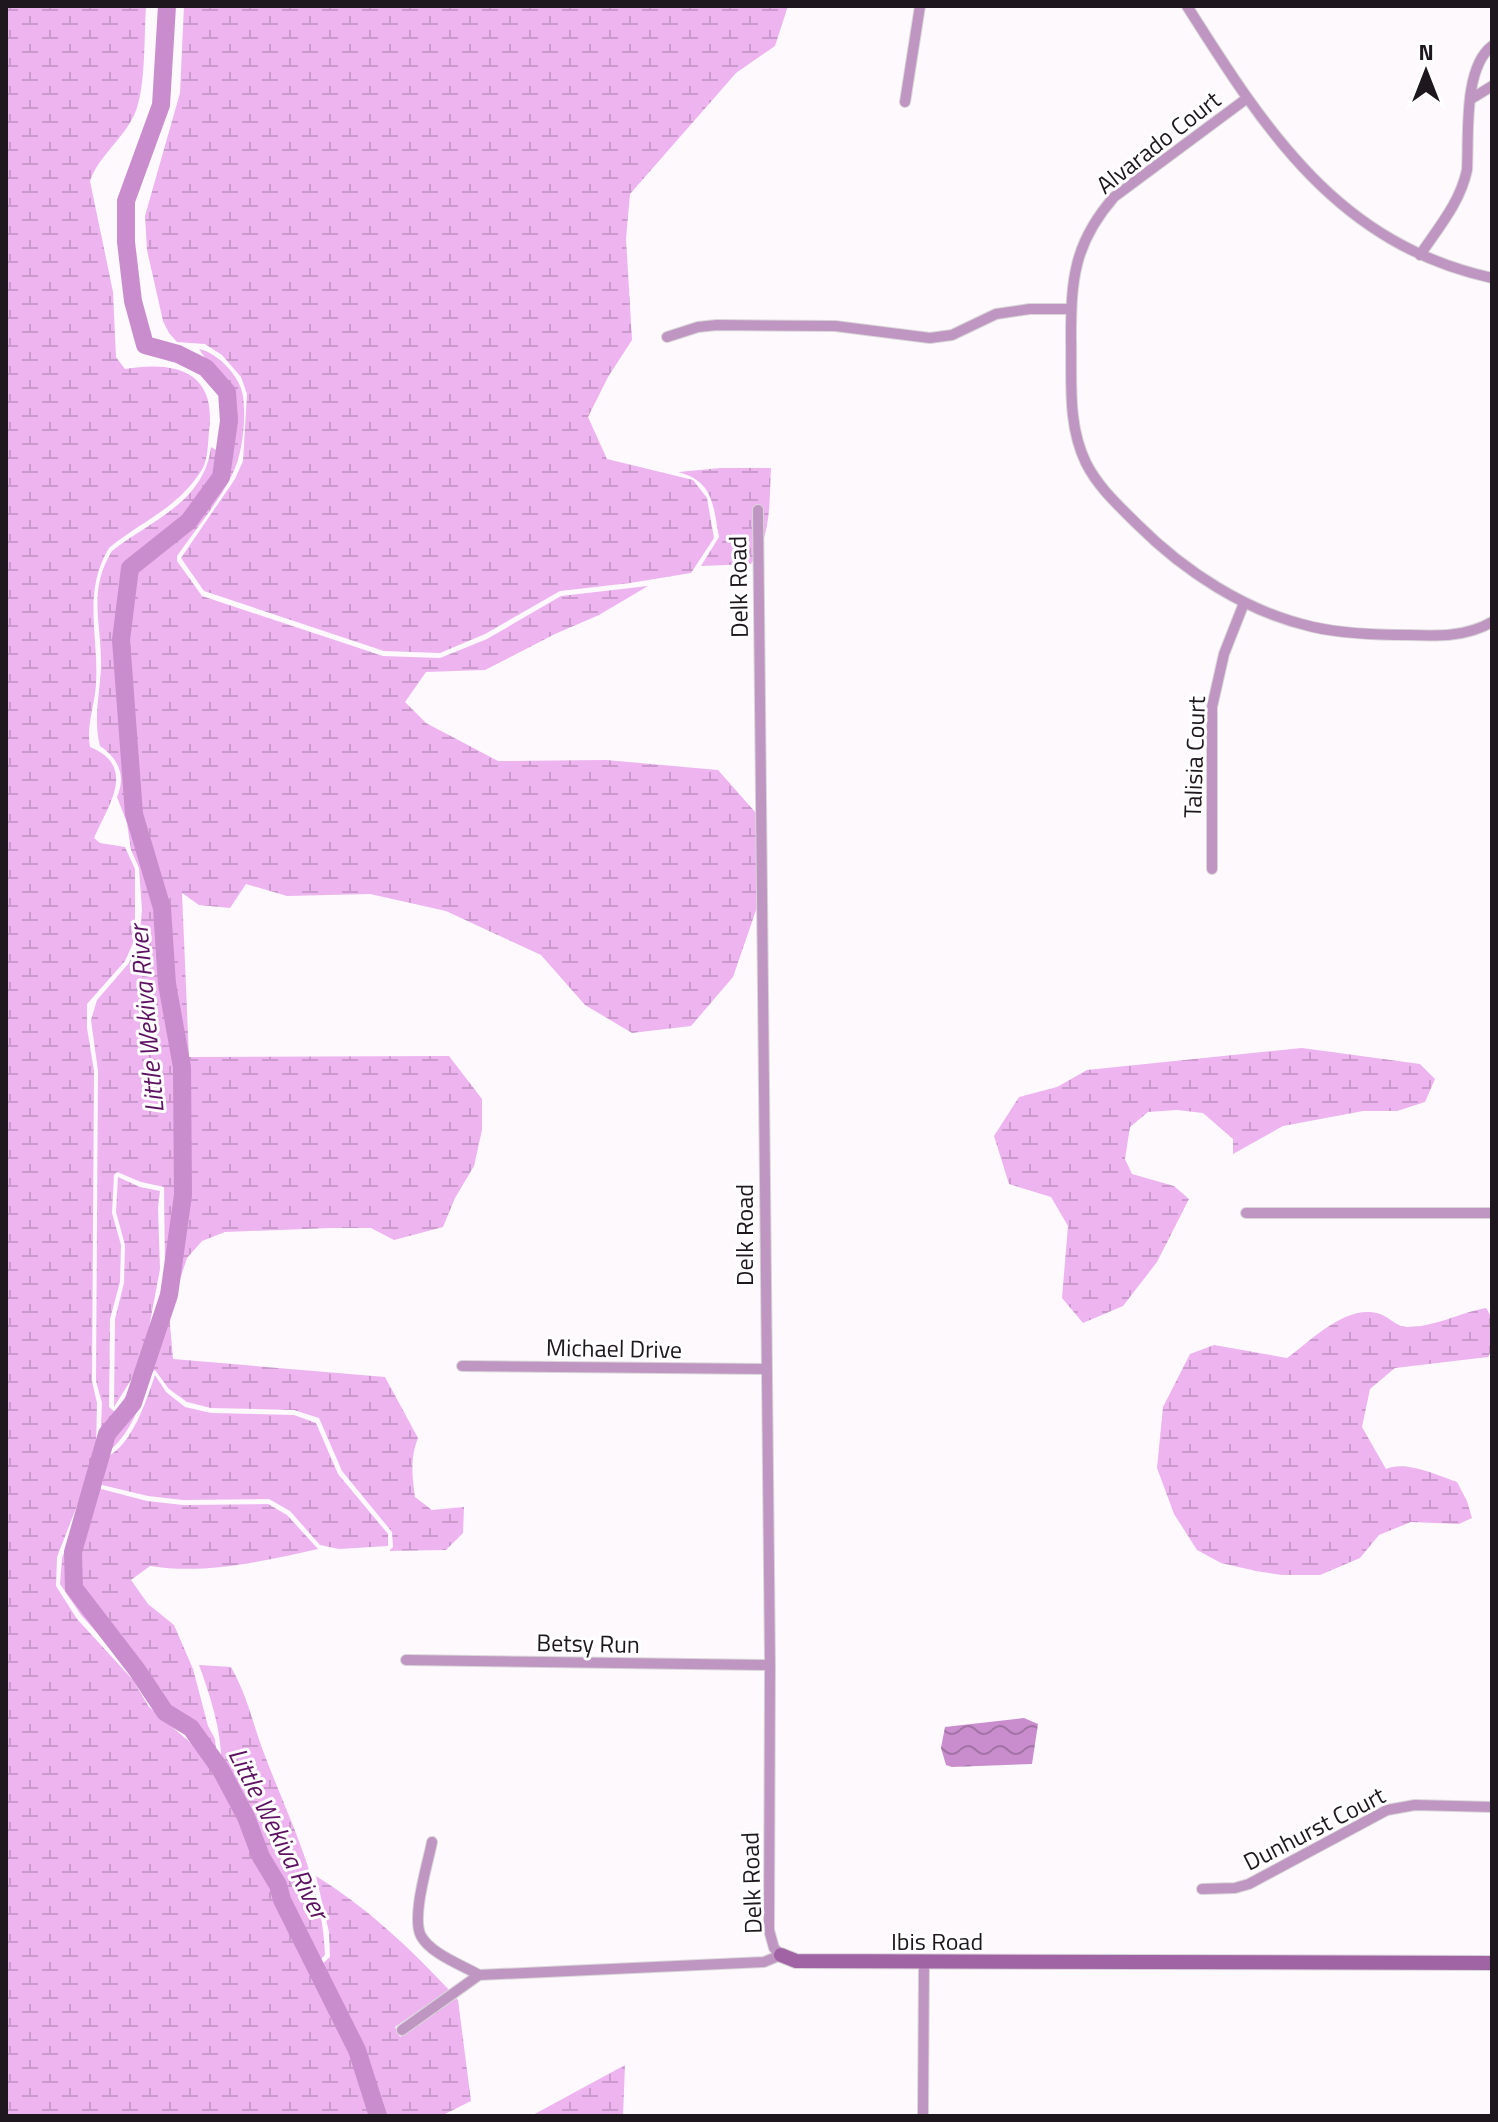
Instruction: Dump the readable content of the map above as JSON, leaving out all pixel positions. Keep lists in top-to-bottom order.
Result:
{
  "streets": {
    "street": [
      "Alvarado Court",
      "Delk Road",
      "Talisia Court",
      "Michael Drive",
      "Betsy Run",
      "Dunhurst Court",
      "Ibis Road"
    ]
  },
  "crossings": [
    ["Alvarado Court", "Talisia Court"],
    ["Delk Road", "Michael Drive"],
    ["Delk Road", "Betsy Run"],
    ["Delk Road", "Ibis Road"]
  ],
  "water": ["Little Wekiva River"],
  "north": "top"
}
